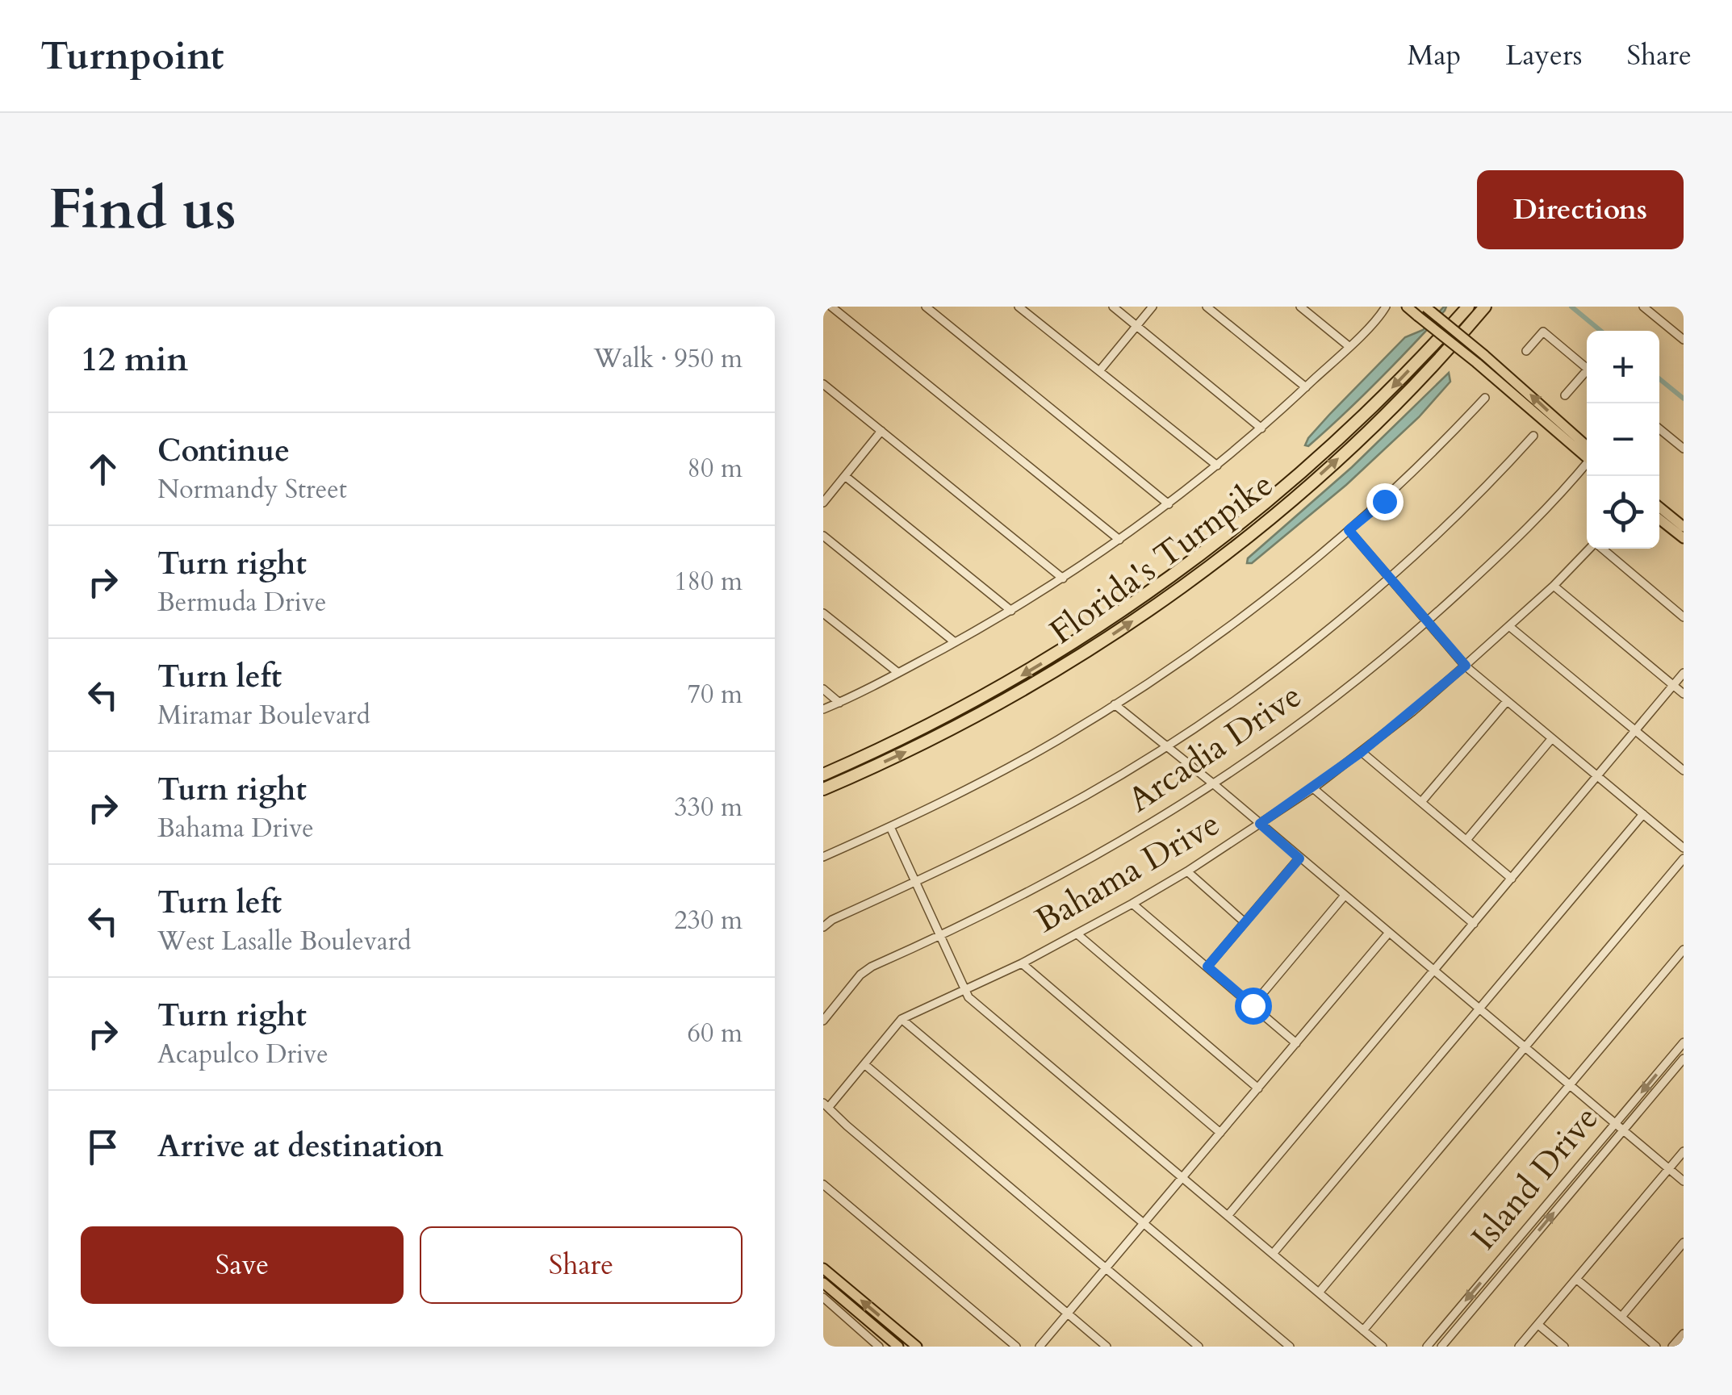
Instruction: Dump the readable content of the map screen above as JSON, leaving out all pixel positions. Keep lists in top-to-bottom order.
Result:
{
  "streets": {
    "highway": ["Florida's Turnpike"],
    "street": ["Arcadia Drive", "Bahama Drive", "Island Drive"]
  },
  "page": {
    "header": "Turnpoint",
    "nav": ["Map", "Layers", "Share"],
    "buttons": [
      "Directions",
      ["Save", "Share"]
    ],
    "title": "Find us",
    "heading": ["12 min", "Walk · 950 m"],
    "map_buttons": ["+", "−"],
    "list": [
      ["Continue", "Normandy Street", "80 m"],
      ["Turn right", "Bermuda Drive", "180 m"],
      ["Turn left", "Miramar Boulevard", "70 m"],
      ["Turn right", "Bahama Drive", "330 m"],
      ["Turn left", "West Lasalle Boulevard", "230 m"],
      ["Turn right", "Acapulco Drive", "60 m"],
      "Arrive at destination"
    ]
  }
}
